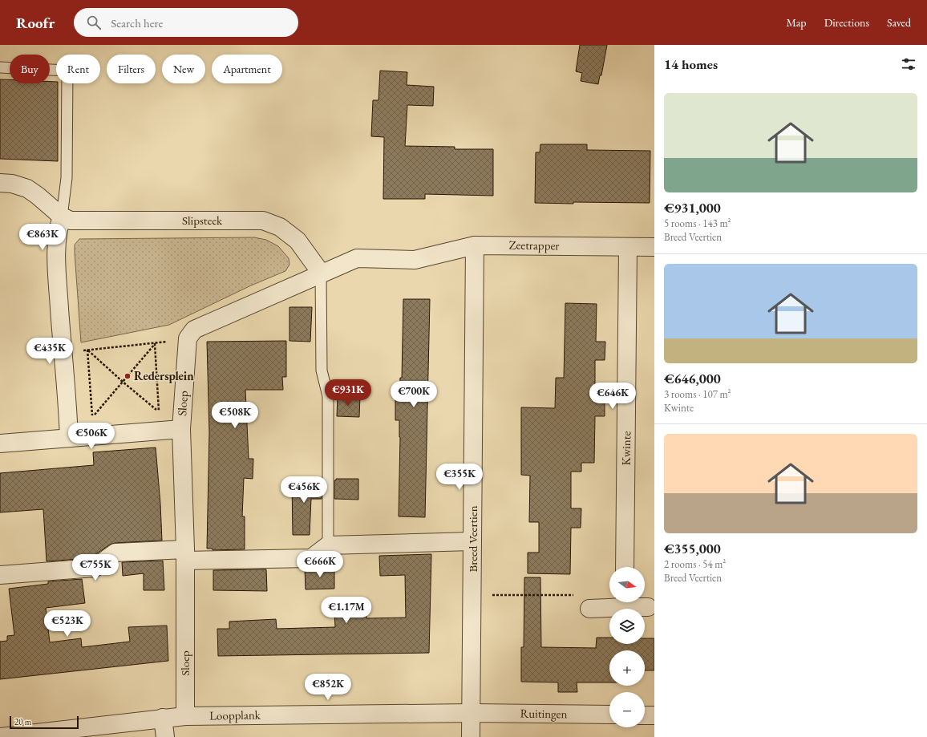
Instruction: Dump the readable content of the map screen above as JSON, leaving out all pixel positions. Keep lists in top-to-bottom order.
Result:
{
  "streets": {
    "street": [
      "Slipsteek",
      "Zeetrapper",
      "Sloep",
      "Kwinte",
      "Breed Veertien",
      "Ruitingen",
      "Loopplank"
    ]
  },
  "crossings": [
    ["Slipsteek", "Zeetrapper"],
    ["Zeetrapper", "Kwinte"],
    ["Zeetrapper", "Breed Veertien"],
    ["Sloep", "Loopplank"],
    ["Breed Veertien", "Ruitingen"],
    ["Breed Veertien", "Loopplank"],
    ["Ruitingen", "Loopplank"]
  ],
  "places": ["Redersplein"],
  "scale_bar": "20 m",
  "north": "right",
  "page": {
    "header": "Roofr",
    "search": "Search here",
    "nav": ["Map", "Directions", "Saved"],
    "heading": "14 homes",
    "chip": [
      "Buy",
      "Rent",
      "Filters",
      "New",
      "Apartment"
    ],
    "list": [
      {
        "name": "€931,000",
        "note": "5 rooms · 143 m² · Breed Veertien"
      },
      {
        "name": "€646,000",
        "note": "3 rooms · 107 m² · Kwinte"
      },
      {
        "name": "€355,000",
        "note": "2 rooms · 54 m² · Breed Veertien"
      }
    ],
    "price": [
      "€863K",
      "€435K",
      "€931K",
      "€700K",
      "€646K",
      "€508K",
      "€506K",
      "€355K",
      "€456K",
      "€666K",
      "€755K",
      "€1.17M",
      "€523K",
      "€852K"
    ],
    "map_buttons": ["+", "−"],
    "scale": "20 m"
  }
}
